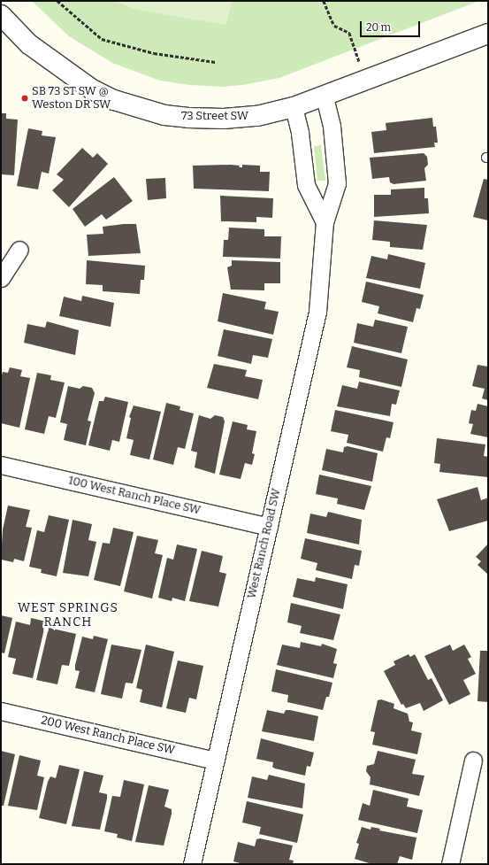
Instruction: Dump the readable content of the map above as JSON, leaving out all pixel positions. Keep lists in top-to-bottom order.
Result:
{
  "streets": {
    "street": [
      "73 Street SW",
      "100 West Ranch Place SW",
      "West Ranch Road SW",
      "200 West Ranch Place SW"
    ]
  },
  "crossings": [
    ["73 Street SW", "West Ranch Road SW"],
    ["100 West Ranch Place SW", "West Ranch Road SW"],
    ["West Ranch Road SW", "200 West Ranch Place SW"]
  ],
  "districts": ["WEST SPRINGS RANCH"],
  "places": ["SB 73 ST SW @ Weston DR SW"],
  "scale_bar": "20 m"
}
